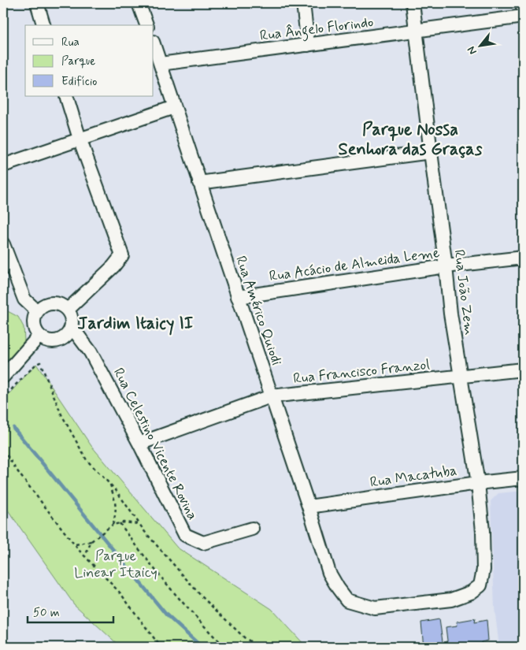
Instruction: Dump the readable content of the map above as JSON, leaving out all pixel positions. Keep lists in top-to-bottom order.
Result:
{
  "streets": {
    "street": [
      "Rua Ângelo Florindo",
      "Rua Acácio de Almeida Leme",
      "Rua João Zem",
      "Rua Américo Quiodi",
      "Rua Francisco Franzol",
      "Rua Celestino Vicente Rovina",
      "Rua Macatuba"
    ]
  },
  "crossings": [
    ["Rua Ângelo Florindo", "Rua João Zem"],
    ["Rua Ângelo Florindo", "Rua Américo Quiodi"],
    ["Rua Acácio de Almeida Leme", "Rua João Zem"],
    ["Rua Acácio de Almeida Leme", "Rua Américo Quiodi"],
    ["Rua João Zem", "Rua Américo Quiodi"],
    ["Rua João Zem", "Rua Francisco Franzol"],
    ["Rua João Zem", "Rua Macatuba"],
    ["Rua Américo Quiodi", "Rua Francisco Franzol"],
    ["Rua Américo Quiodi", "Rua Macatuba"],
    ["Rua Francisco Franzol", "Rua Celestino Vicente Rovina"]
  ],
  "districts": ["Parque Nossa Senhora das Graças", "Jardim Itaicy II"],
  "parks": ["Parque Linear Itaicy"],
  "legend": ["Rua", "Parque", "Edifício"],
  "scale_bar": "50 m",
  "north": "bottom left"
}
